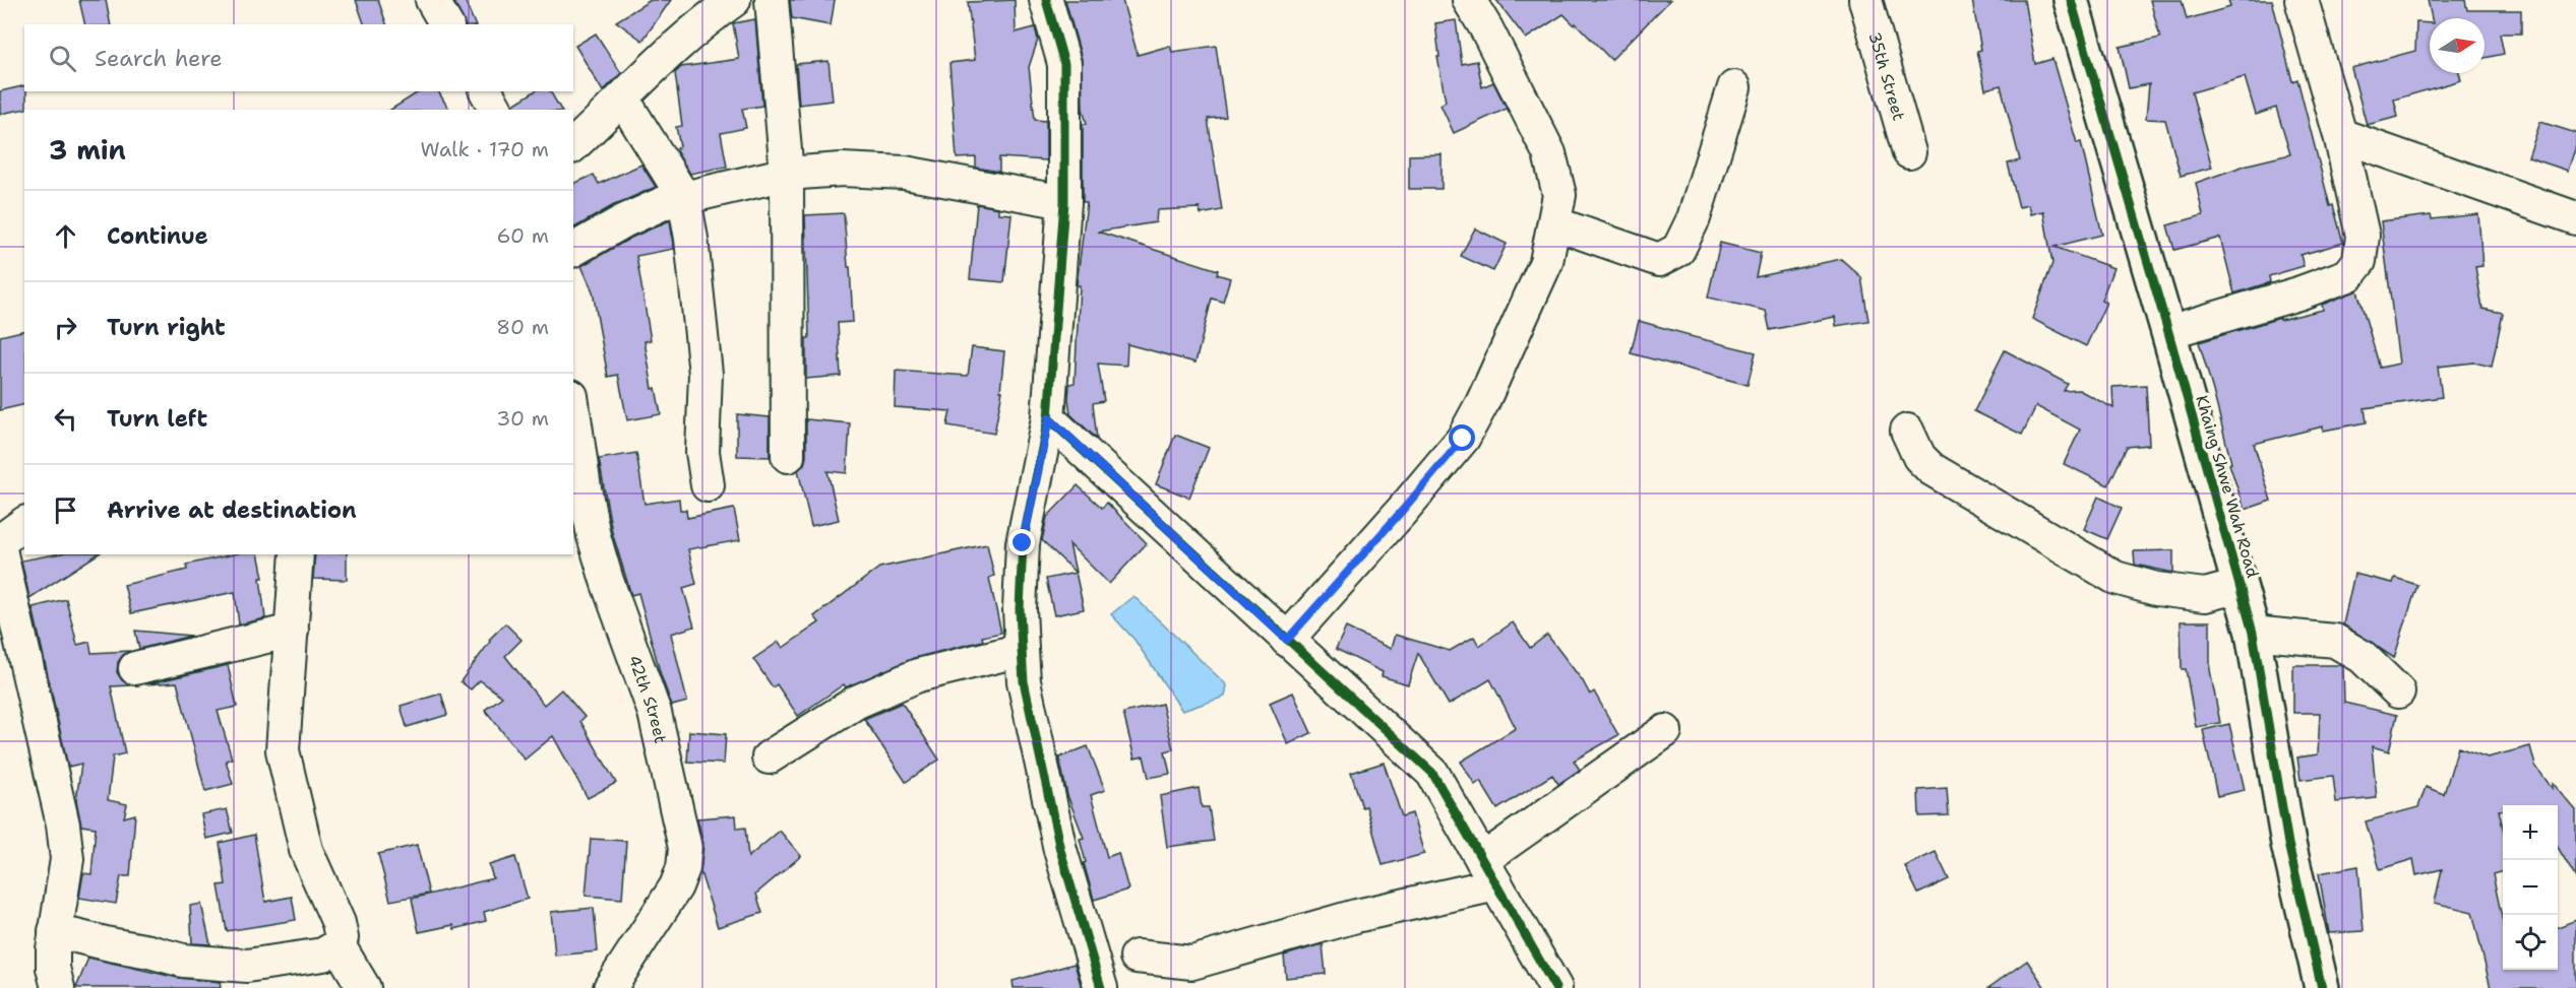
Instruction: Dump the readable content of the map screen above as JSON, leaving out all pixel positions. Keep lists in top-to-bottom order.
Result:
{
  "streets": {
    "street": ["35th Street", "Khaing Shwe Wah Road", "42th Street"]
  },
  "north": "right",
  "page": {
    "search": "Search here",
    "heading": ["3 min", "Walk · 170 m"],
    "list": [
      ["Continue", "60 m"],
      ["Turn right", "80 m"],
      ["Turn left", "30 m"],
      "Arrive at destination"
    ],
    "map_buttons": ["+", "−"]
  }
}
